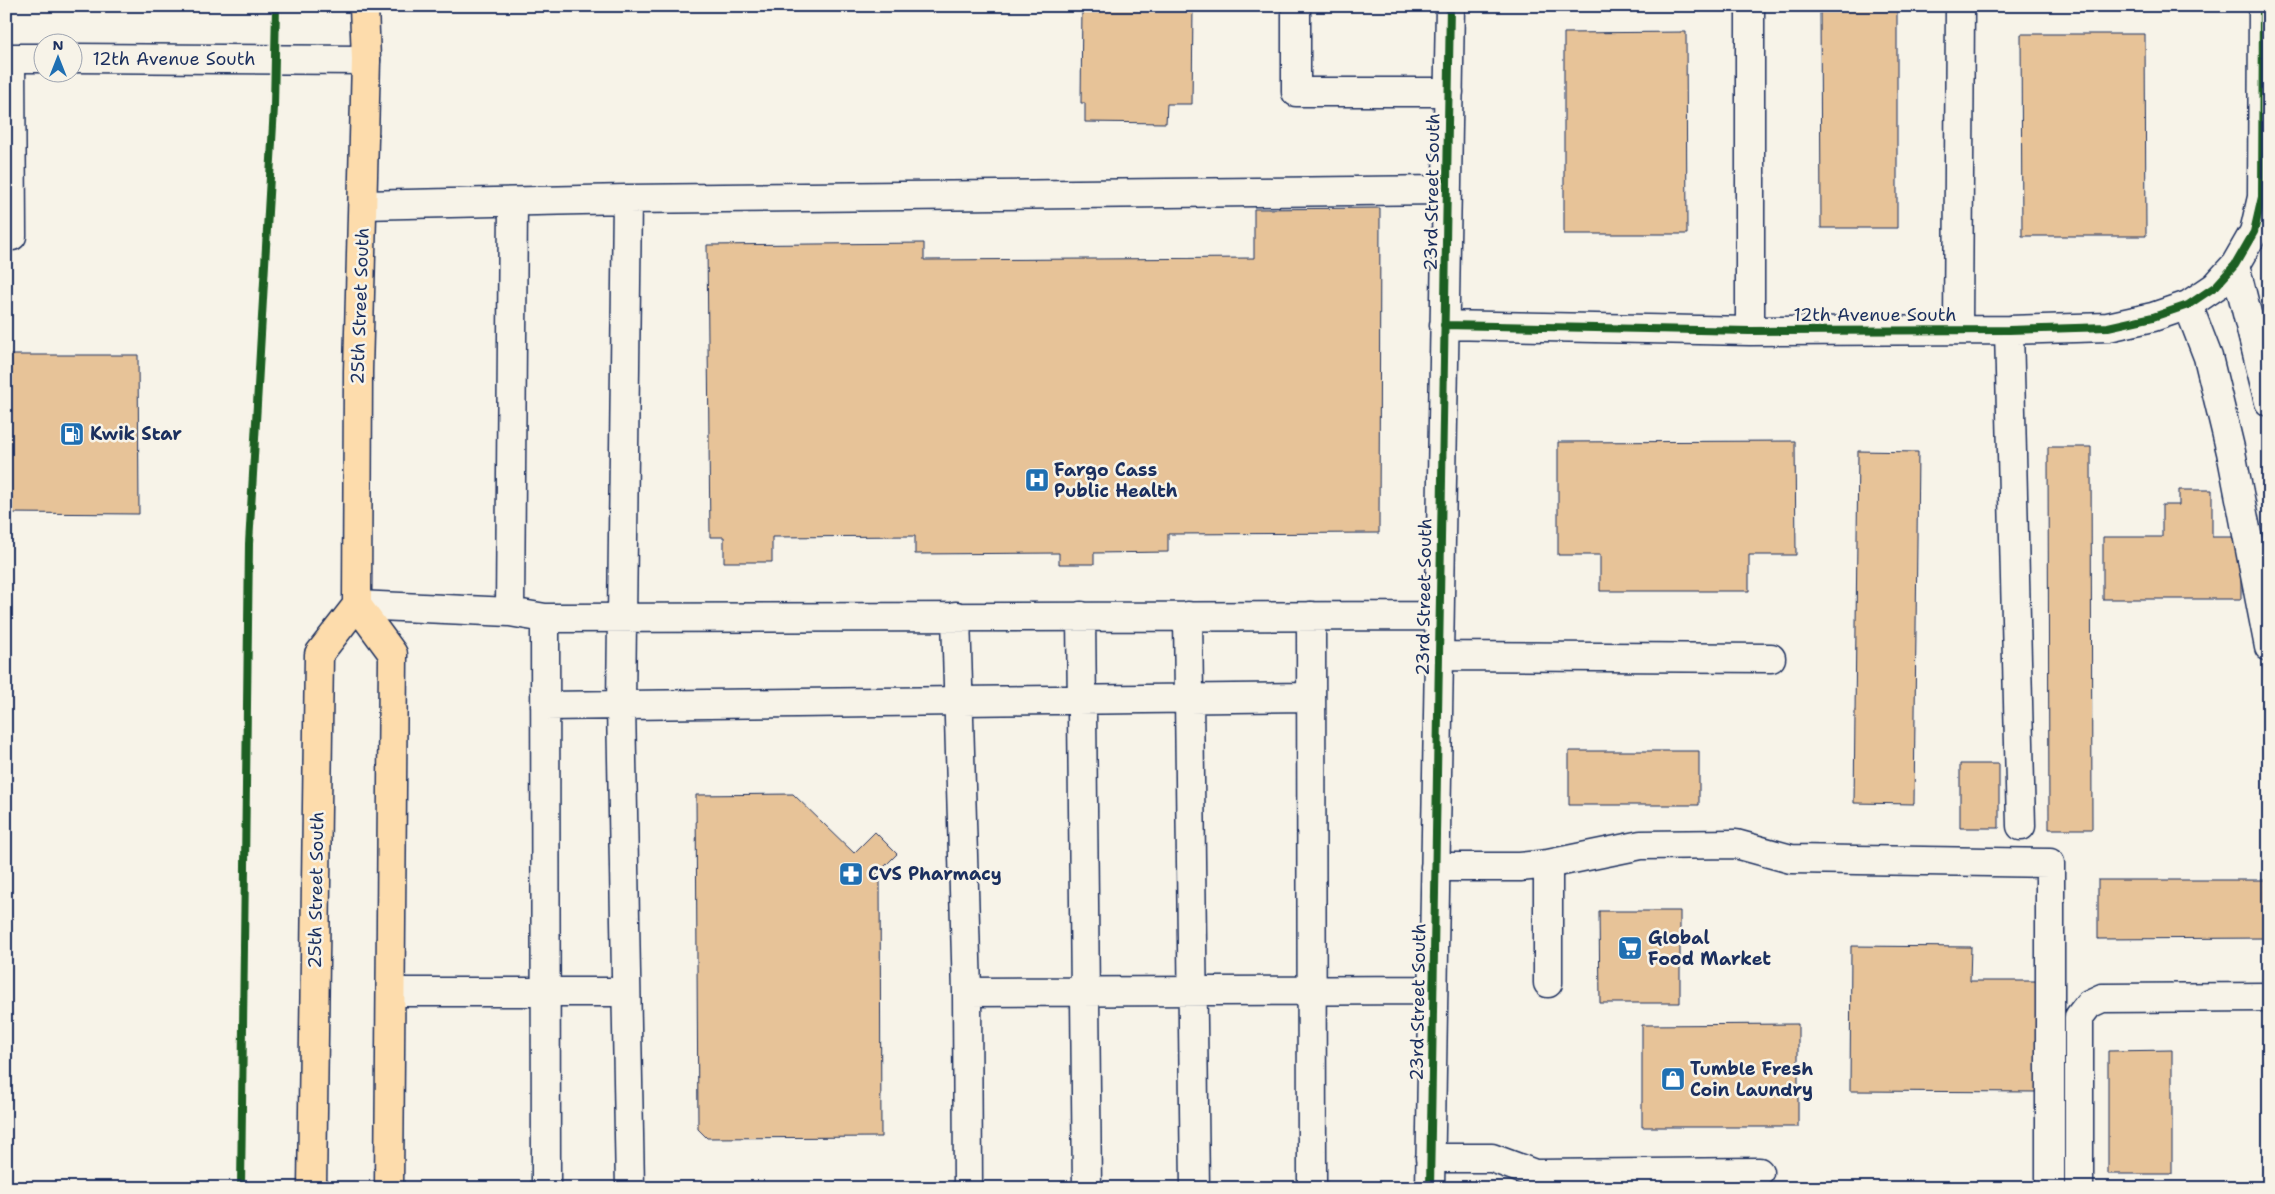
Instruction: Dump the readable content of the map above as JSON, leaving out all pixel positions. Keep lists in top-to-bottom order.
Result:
{
  "streets": {
    "main road": ["25th Street South"],
    "street": ["12th Avenue South", "23rd Street South"]
  },
  "crossings": [
    ["12th Avenue South", "23rd Street South"],
    ["12th Avenue South", "25th Street South"]
  ],
  "places": {
    "fuel station": ["Kwik Star"],
    "hospital": ["Fargo Cass Public Health"],
    "pharmacy": ["CVS Pharmacy"],
    "supermarket": ["Global Food Market"],
    "shop": ["Tumble Fresh Coin Laundry"]
  },
  "north": "top"
}
